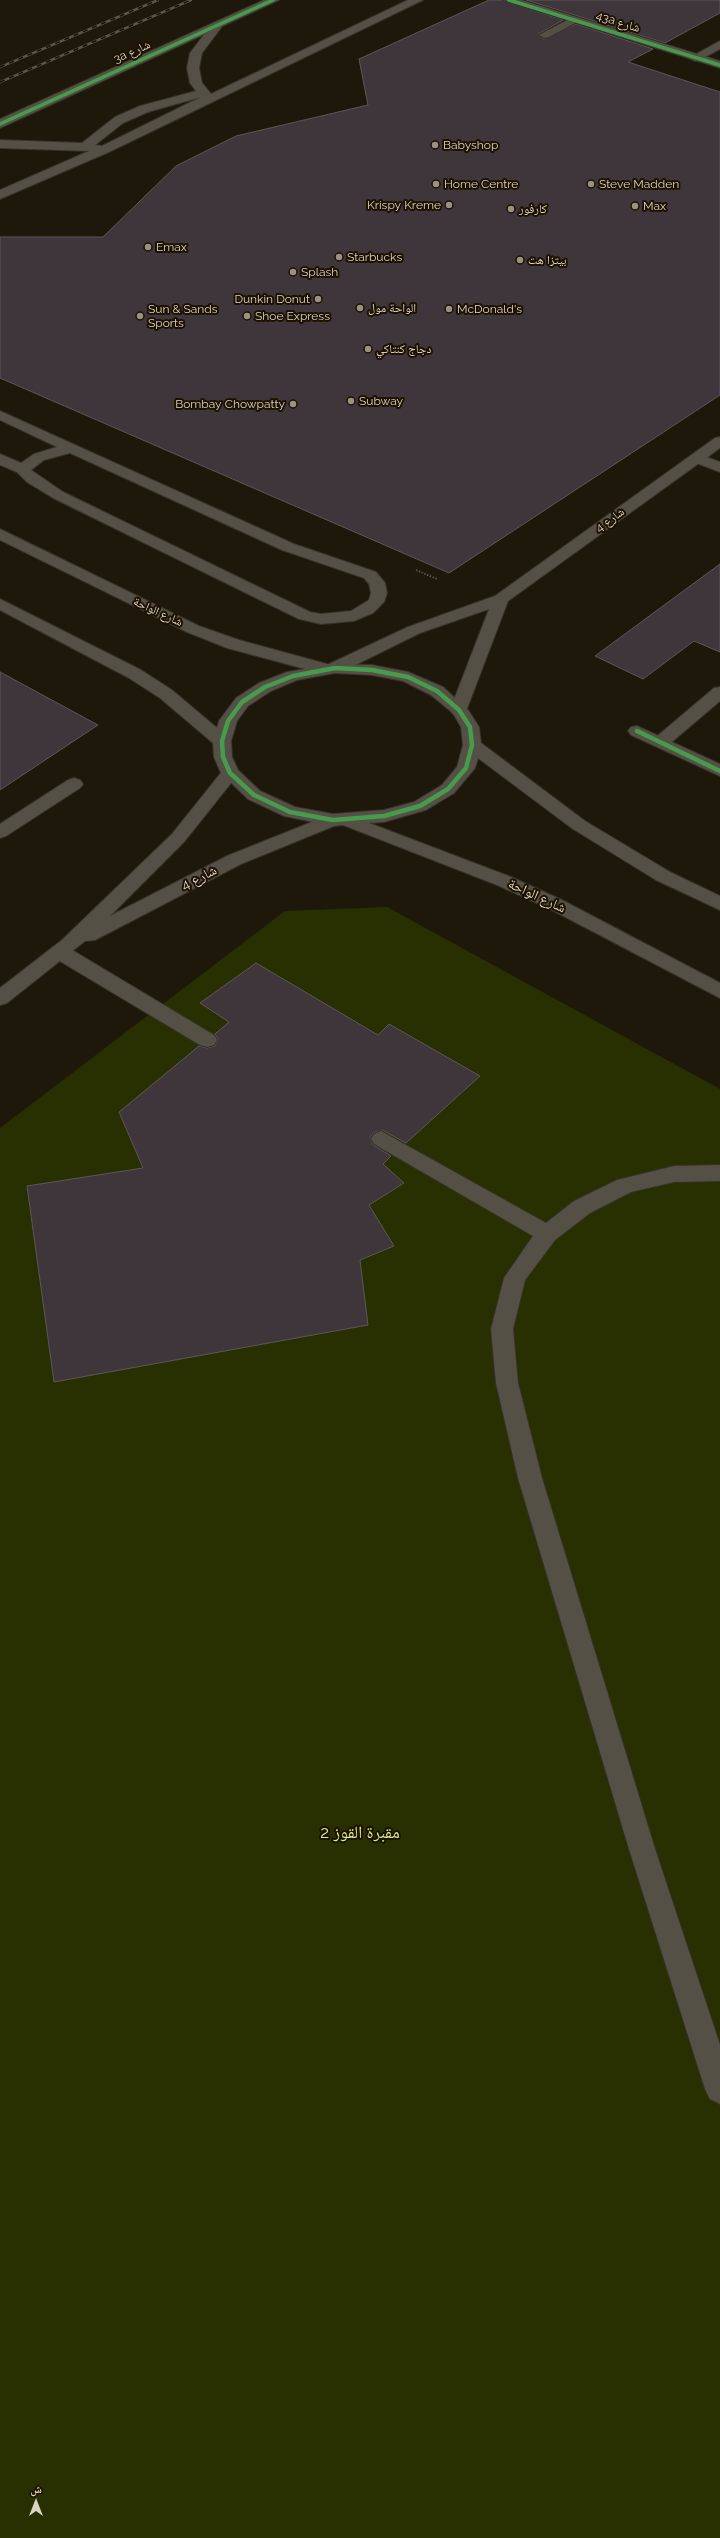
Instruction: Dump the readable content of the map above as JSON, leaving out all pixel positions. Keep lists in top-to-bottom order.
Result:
{
  "streets": {
    "street": [
      "43a شارع",
      "3a شارع",
      "شارع 4",
      "شارع الواحة"
    ]
  },
  "crossings": [
    ["شارع 4", "شارع الواحة"]
  ],
  "parks": ["مقبرة القوز 2"],
  "places": [
    "Babyshop",
    "Home Centre",
    "Steve Madden",
    "Krispy Kreme",
    "Max",
    "كارفور",
    "Emax",
    "Starbucks",
    "بيتزا هت",
    "Splash",
    "Dunkin Donut",
    "الواحة مول",
    "McDonald's",
    "Sun & Sands Sports",
    "Shoe Express",
    "دجاج كنتاكي",
    "Subway",
    "Bombay Chowpatty"
  ],
  "north": "top"
}
